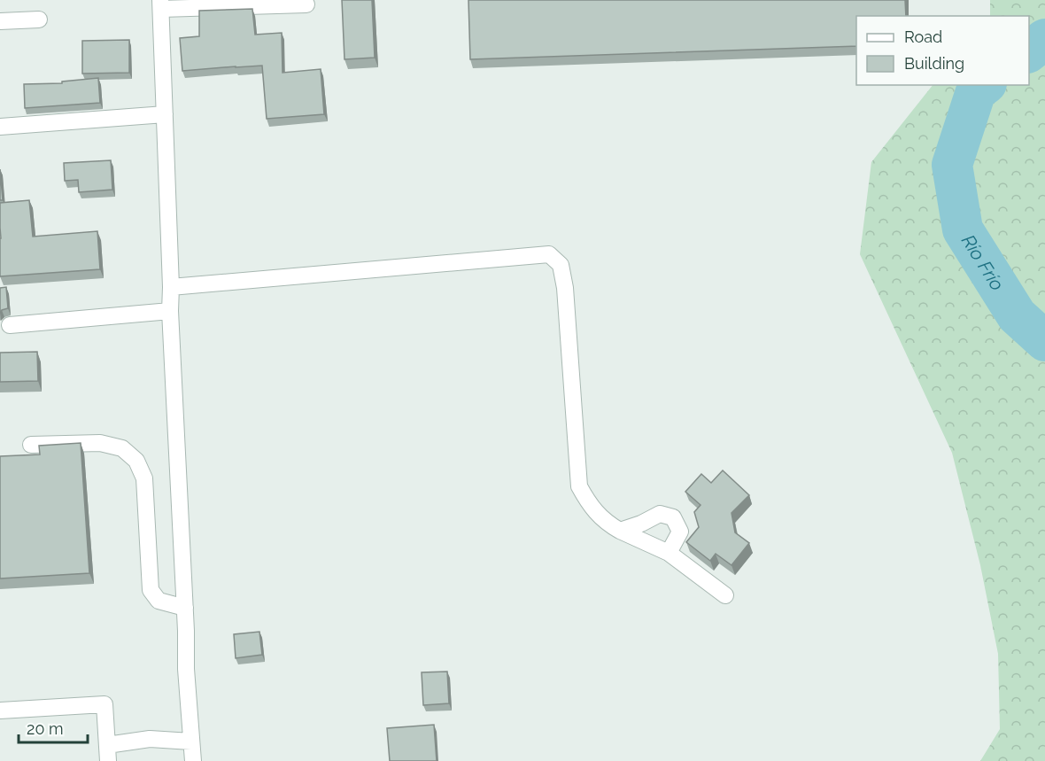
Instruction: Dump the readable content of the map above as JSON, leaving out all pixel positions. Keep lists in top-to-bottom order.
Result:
{
  "water": ["Río Frío"],
  "legend": ["Road", "Building"],
  "scale_bar": "20 m"
}
